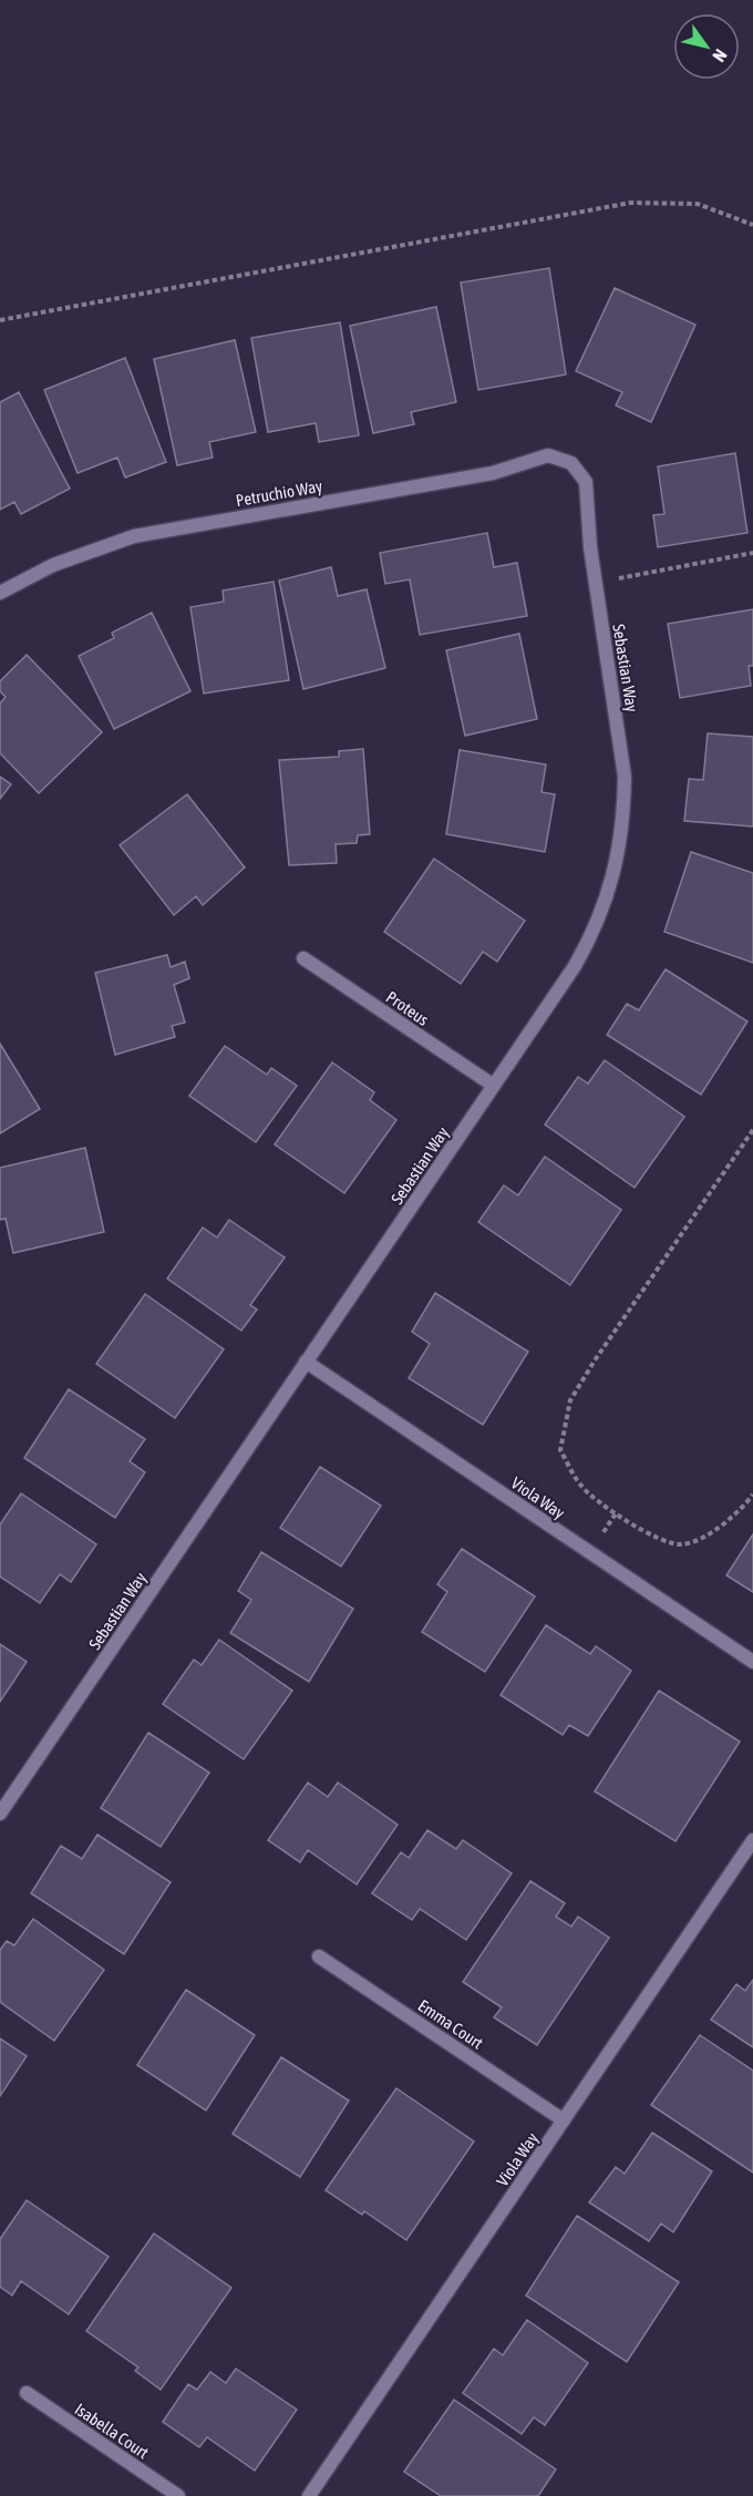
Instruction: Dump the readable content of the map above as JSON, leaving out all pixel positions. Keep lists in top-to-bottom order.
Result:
{
  "streets": {
    "street": [
      "Petruchio Way",
      "Sebastian Way",
      "Proteus",
      "Viola Way",
      "Emma Court",
      "Isabella Court"
    ]
  },
  "crossings": [
    ["Petruchio Way", "Sebastian Way"],
    ["Sebastian Way", "Proteus"],
    ["Sebastian Way", "Viola Way"],
    ["Viola Way", "Emma Court"]
  ],
  "north": "bottom right"
}
